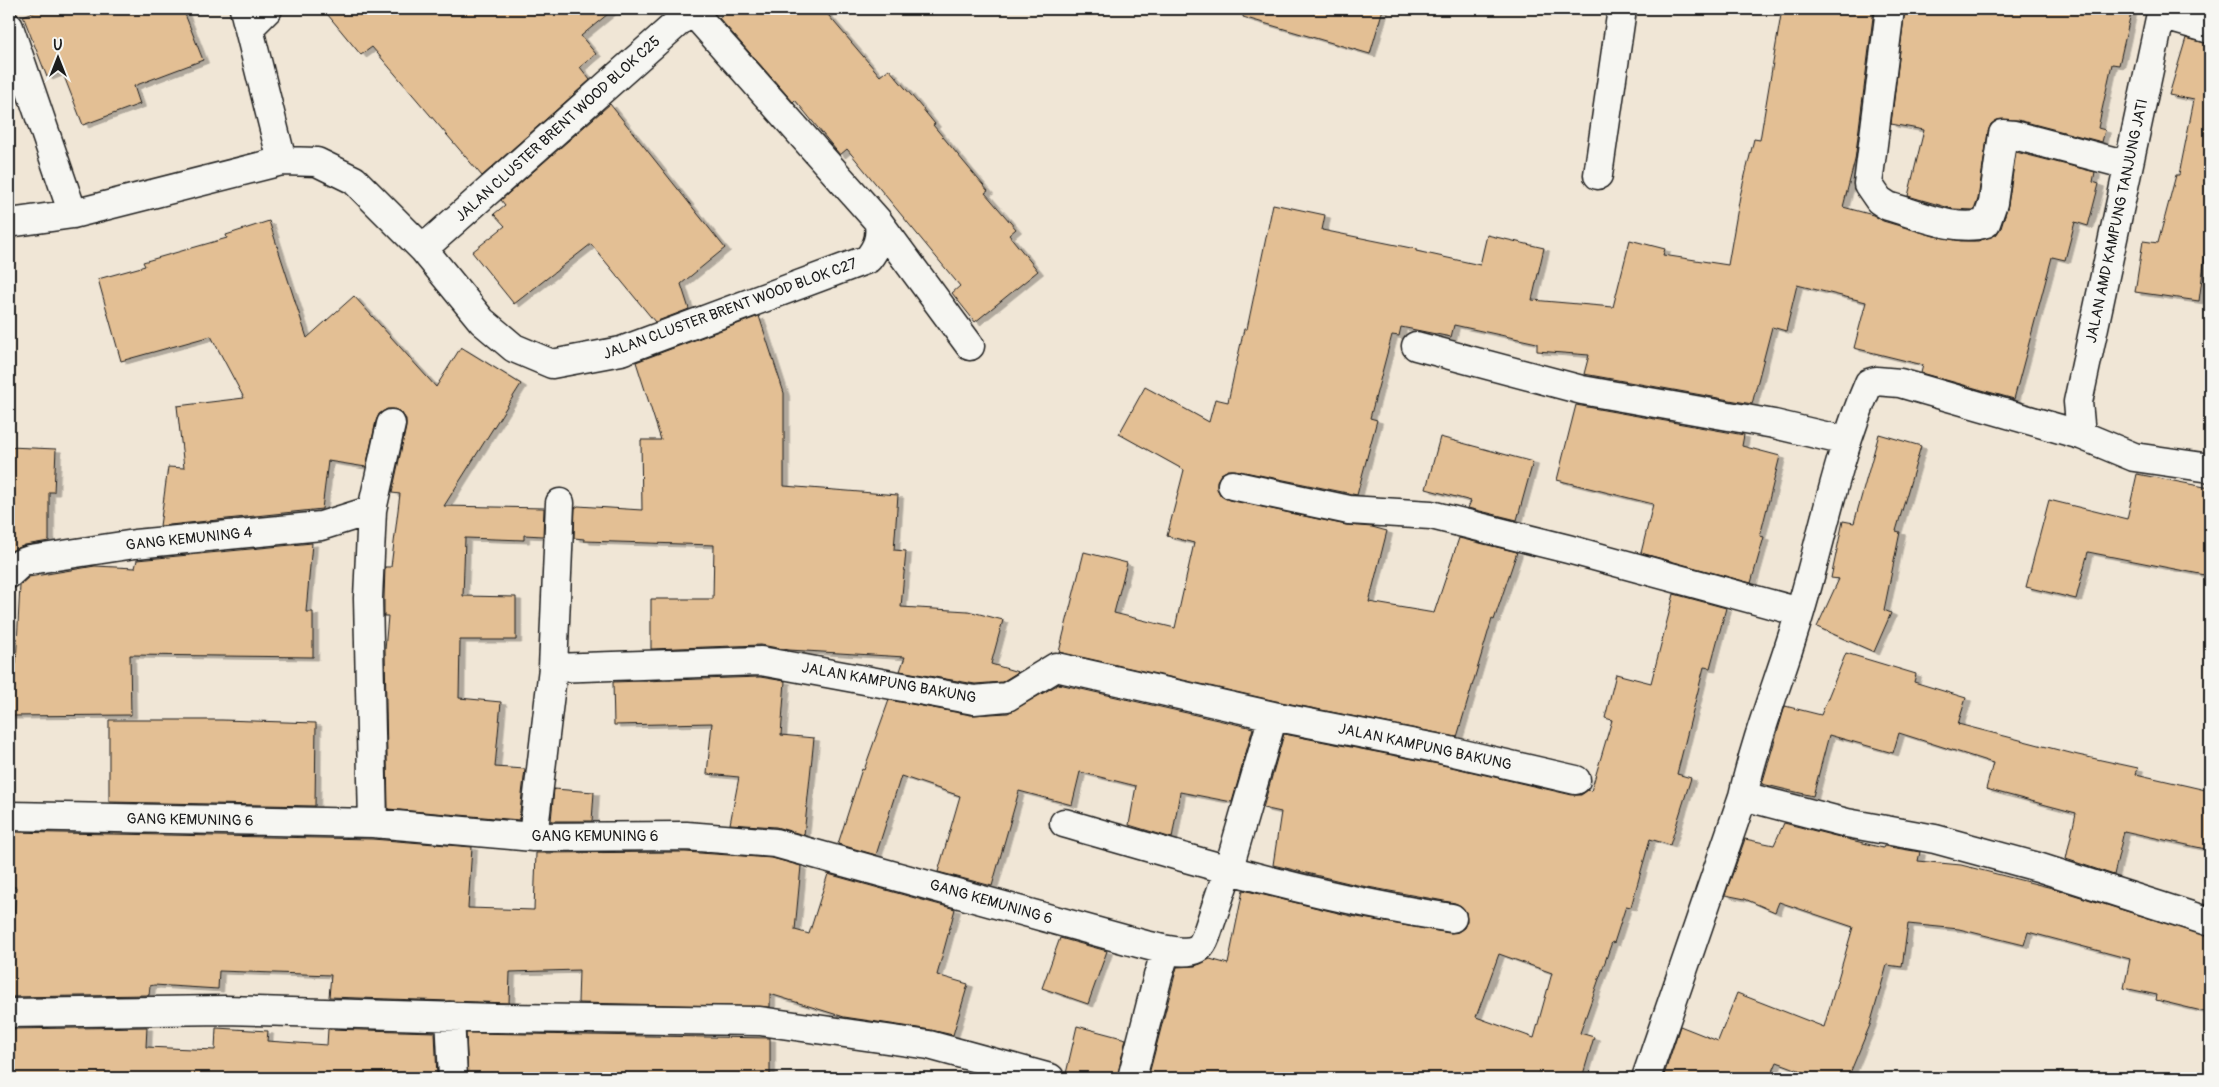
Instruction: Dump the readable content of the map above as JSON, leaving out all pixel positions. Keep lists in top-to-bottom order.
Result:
{
  "streets": {
    "street": [
      "JALAN CLUSTER BRENT WOOD BLOK C25",
      "JALAN AMD KAMPUNG TANJUNG JATI",
      "JALAN CLUSTER BRENT WOOD BLOK C27",
      "GANG KEMUNING 4",
      "JALAN KAMPUNG BAKUNG",
      "GANG KEMUNING 6"
    ]
  },
  "crossings": [
    ["JALAN CLUSTER BRENT WOOD BLOK C25", "JALAN CLUSTER BRENT WOOD BLOK C27"]
  ],
  "north": "top"
}
